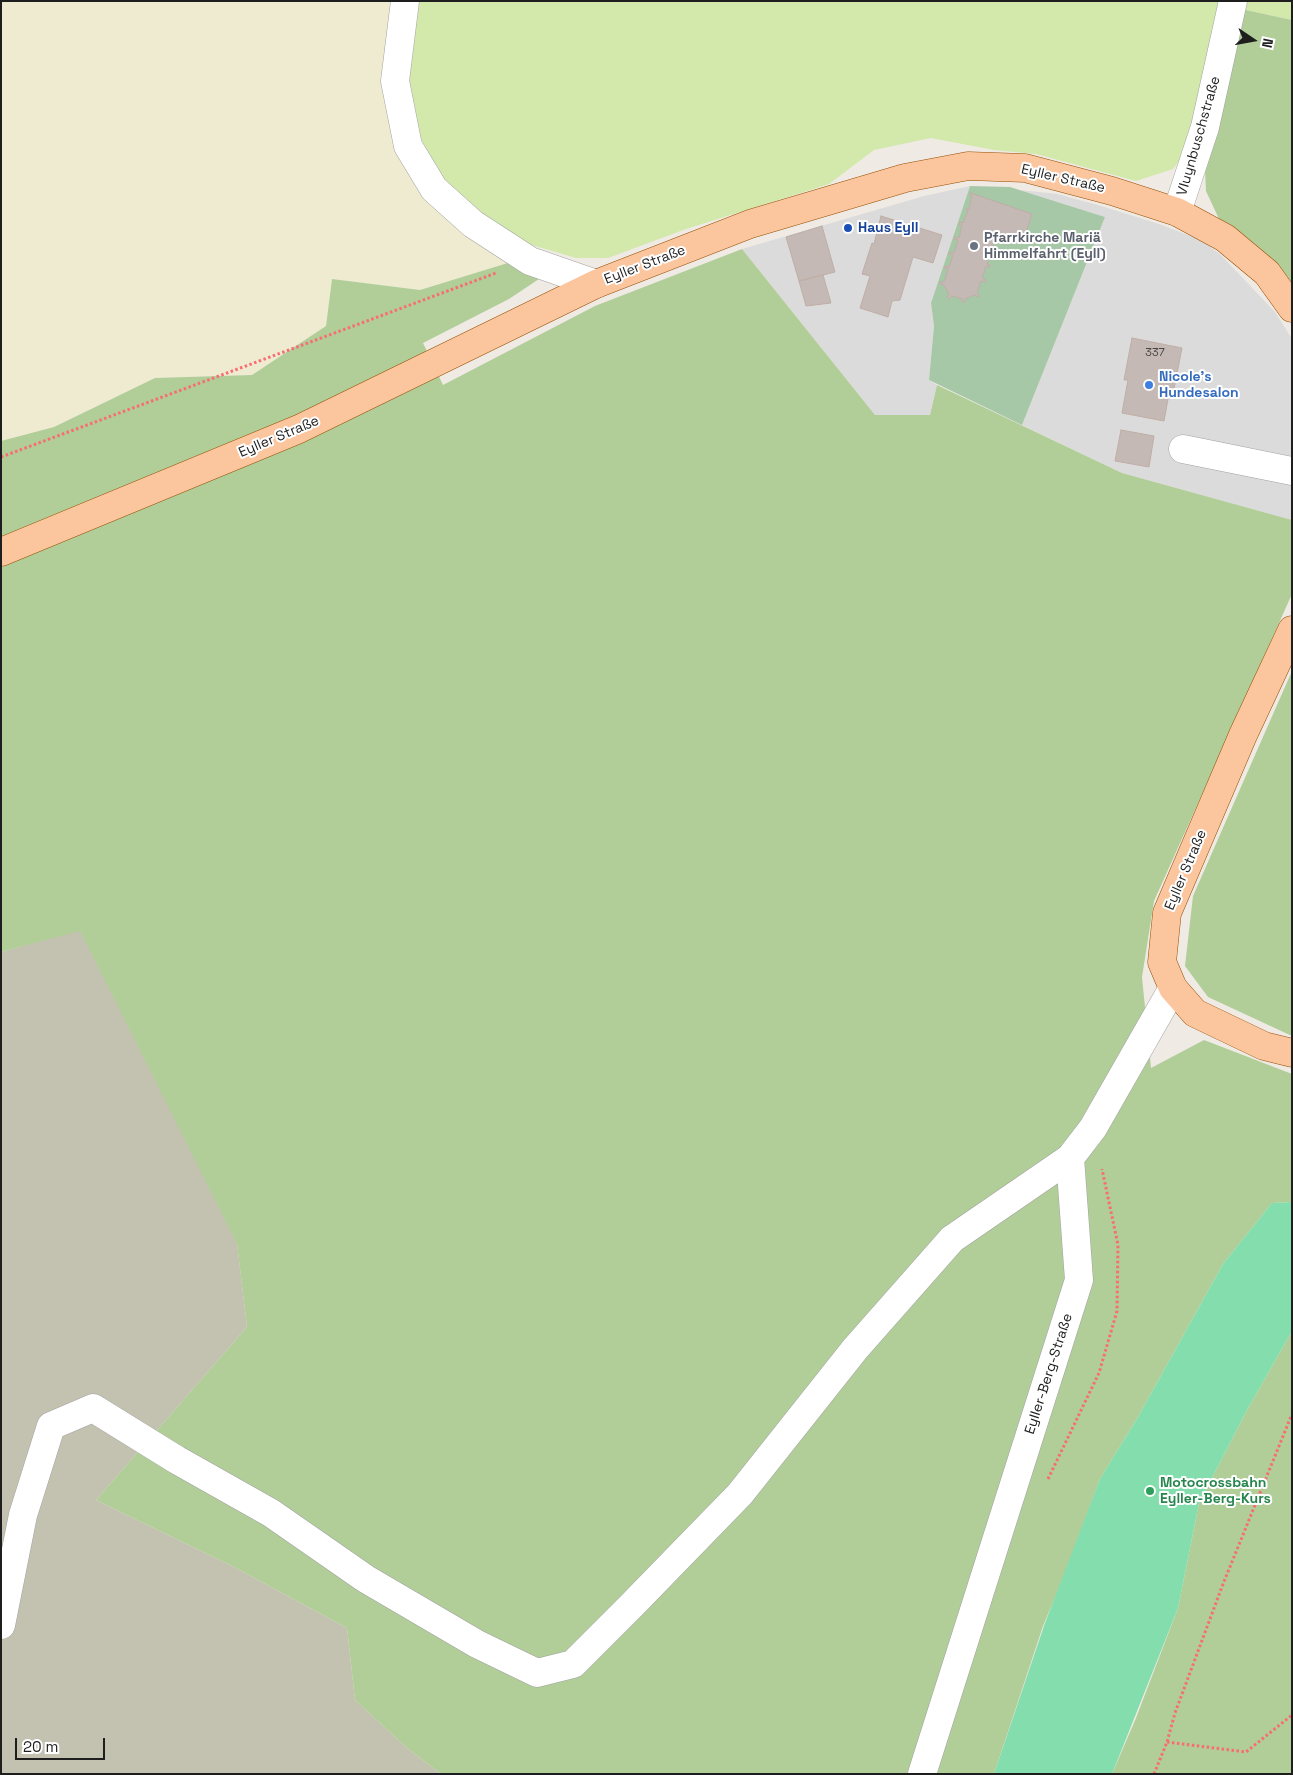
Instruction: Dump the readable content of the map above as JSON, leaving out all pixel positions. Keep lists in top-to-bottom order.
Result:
{
  "streets": {
    "main road": ["Eyller Straße"],
    "street": ["Vluynbuschstraße", "Eyller-Berg-Straße"]
  },
  "crossings": [
    ["Vluynbuschstraße", "Eyller Straße"]
  ],
  "places": [
    "Haus Eyll",
    "Pfarrkirche Mariä Himmelfahrt (Eyll)",
    "Nicole's Hundesalon",
    "Motocrossbahn Eyller-Berg-Kurs"
  ],
  "house_numbers": ["337"],
  "scale_bar": "20 m",
  "north": "right"
}
